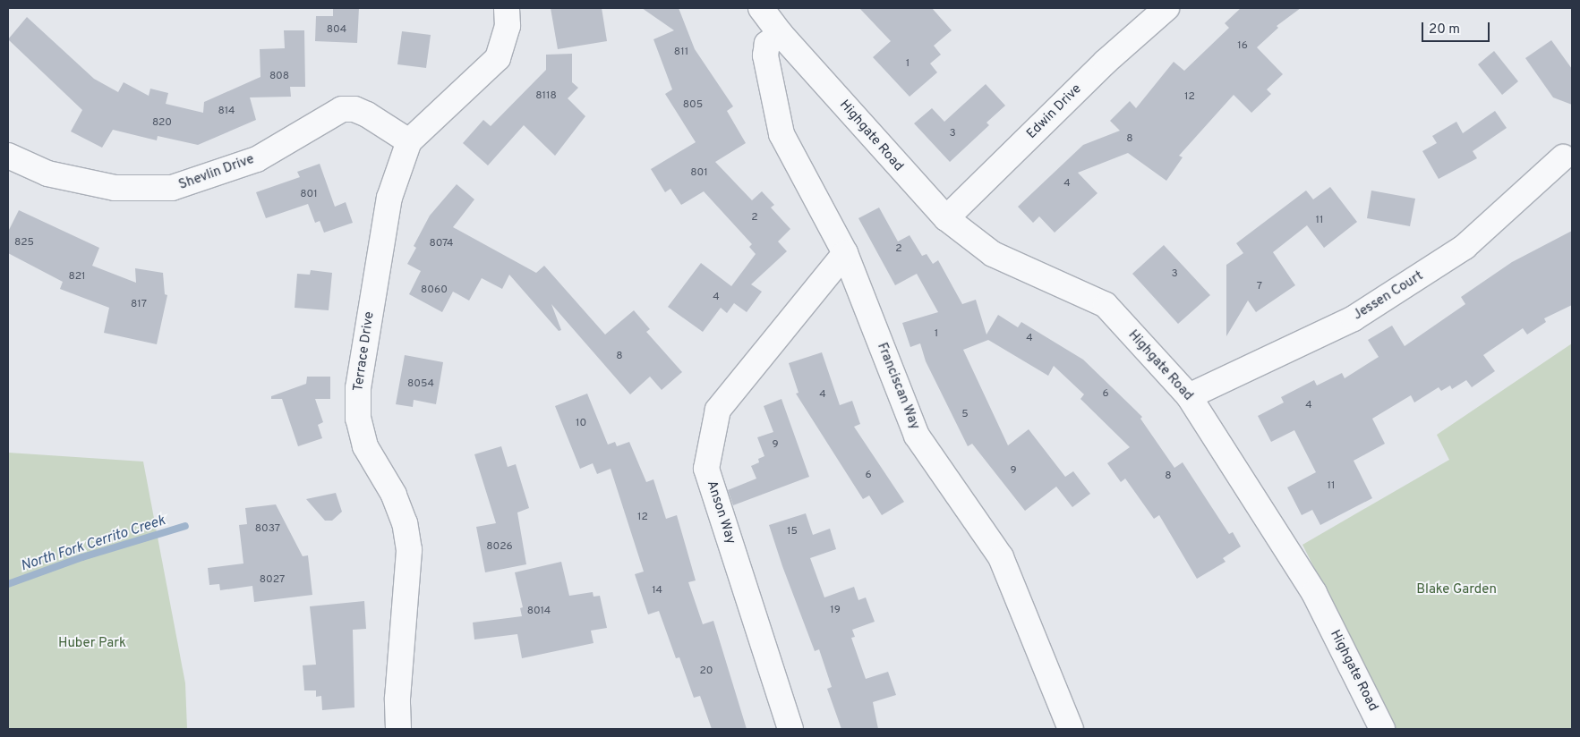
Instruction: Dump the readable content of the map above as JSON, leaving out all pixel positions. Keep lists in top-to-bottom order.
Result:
{
  "streets": {
    "street": [
      "Edwin Drive",
      "Highgate Road",
      "Shevlin Drive",
      "Jessen Court",
      "Terrace Drive",
      "Franciscan Way",
      "Anson Way"
    ]
  },
  "crossings": [
    ["Edwin Drive", "Highgate Road"],
    ["Highgate Road", "Jessen Court"],
    ["Highgate Road", "Franciscan Way"],
    ["Shevlin Drive", "Terrace Drive"],
    ["Franciscan Way", "Anson Way"]
  ],
  "water": ["North Fork Cerrito Creek"],
  "parks": ["Blake Garden", "Huber Park"],
  "house_numbers": [
    "804",
    "16",
    "811",
    "1",
    "808",
    "8118",
    "12",
    "805",
    "814",
    "820",
    "3",
    "8",
    "801",
    "4",
    "801",
    "2",
    "11",
    "825",
    "8074",
    "2",
    "3",
    "821",
    "7",
    "8060",
    "4",
    "817",
    "1",
    "4",
    "8",
    "8054",
    "6",
    "4",
    "4",
    "5",
    "10",
    "9",
    "9",
    "6",
    "8",
    "11",
    "12",
    "8037",
    "15",
    "8026",
    "8027",
    "14",
    "19",
    "8014",
    "20"
  ],
  "scale_bar": "20 m"
}
